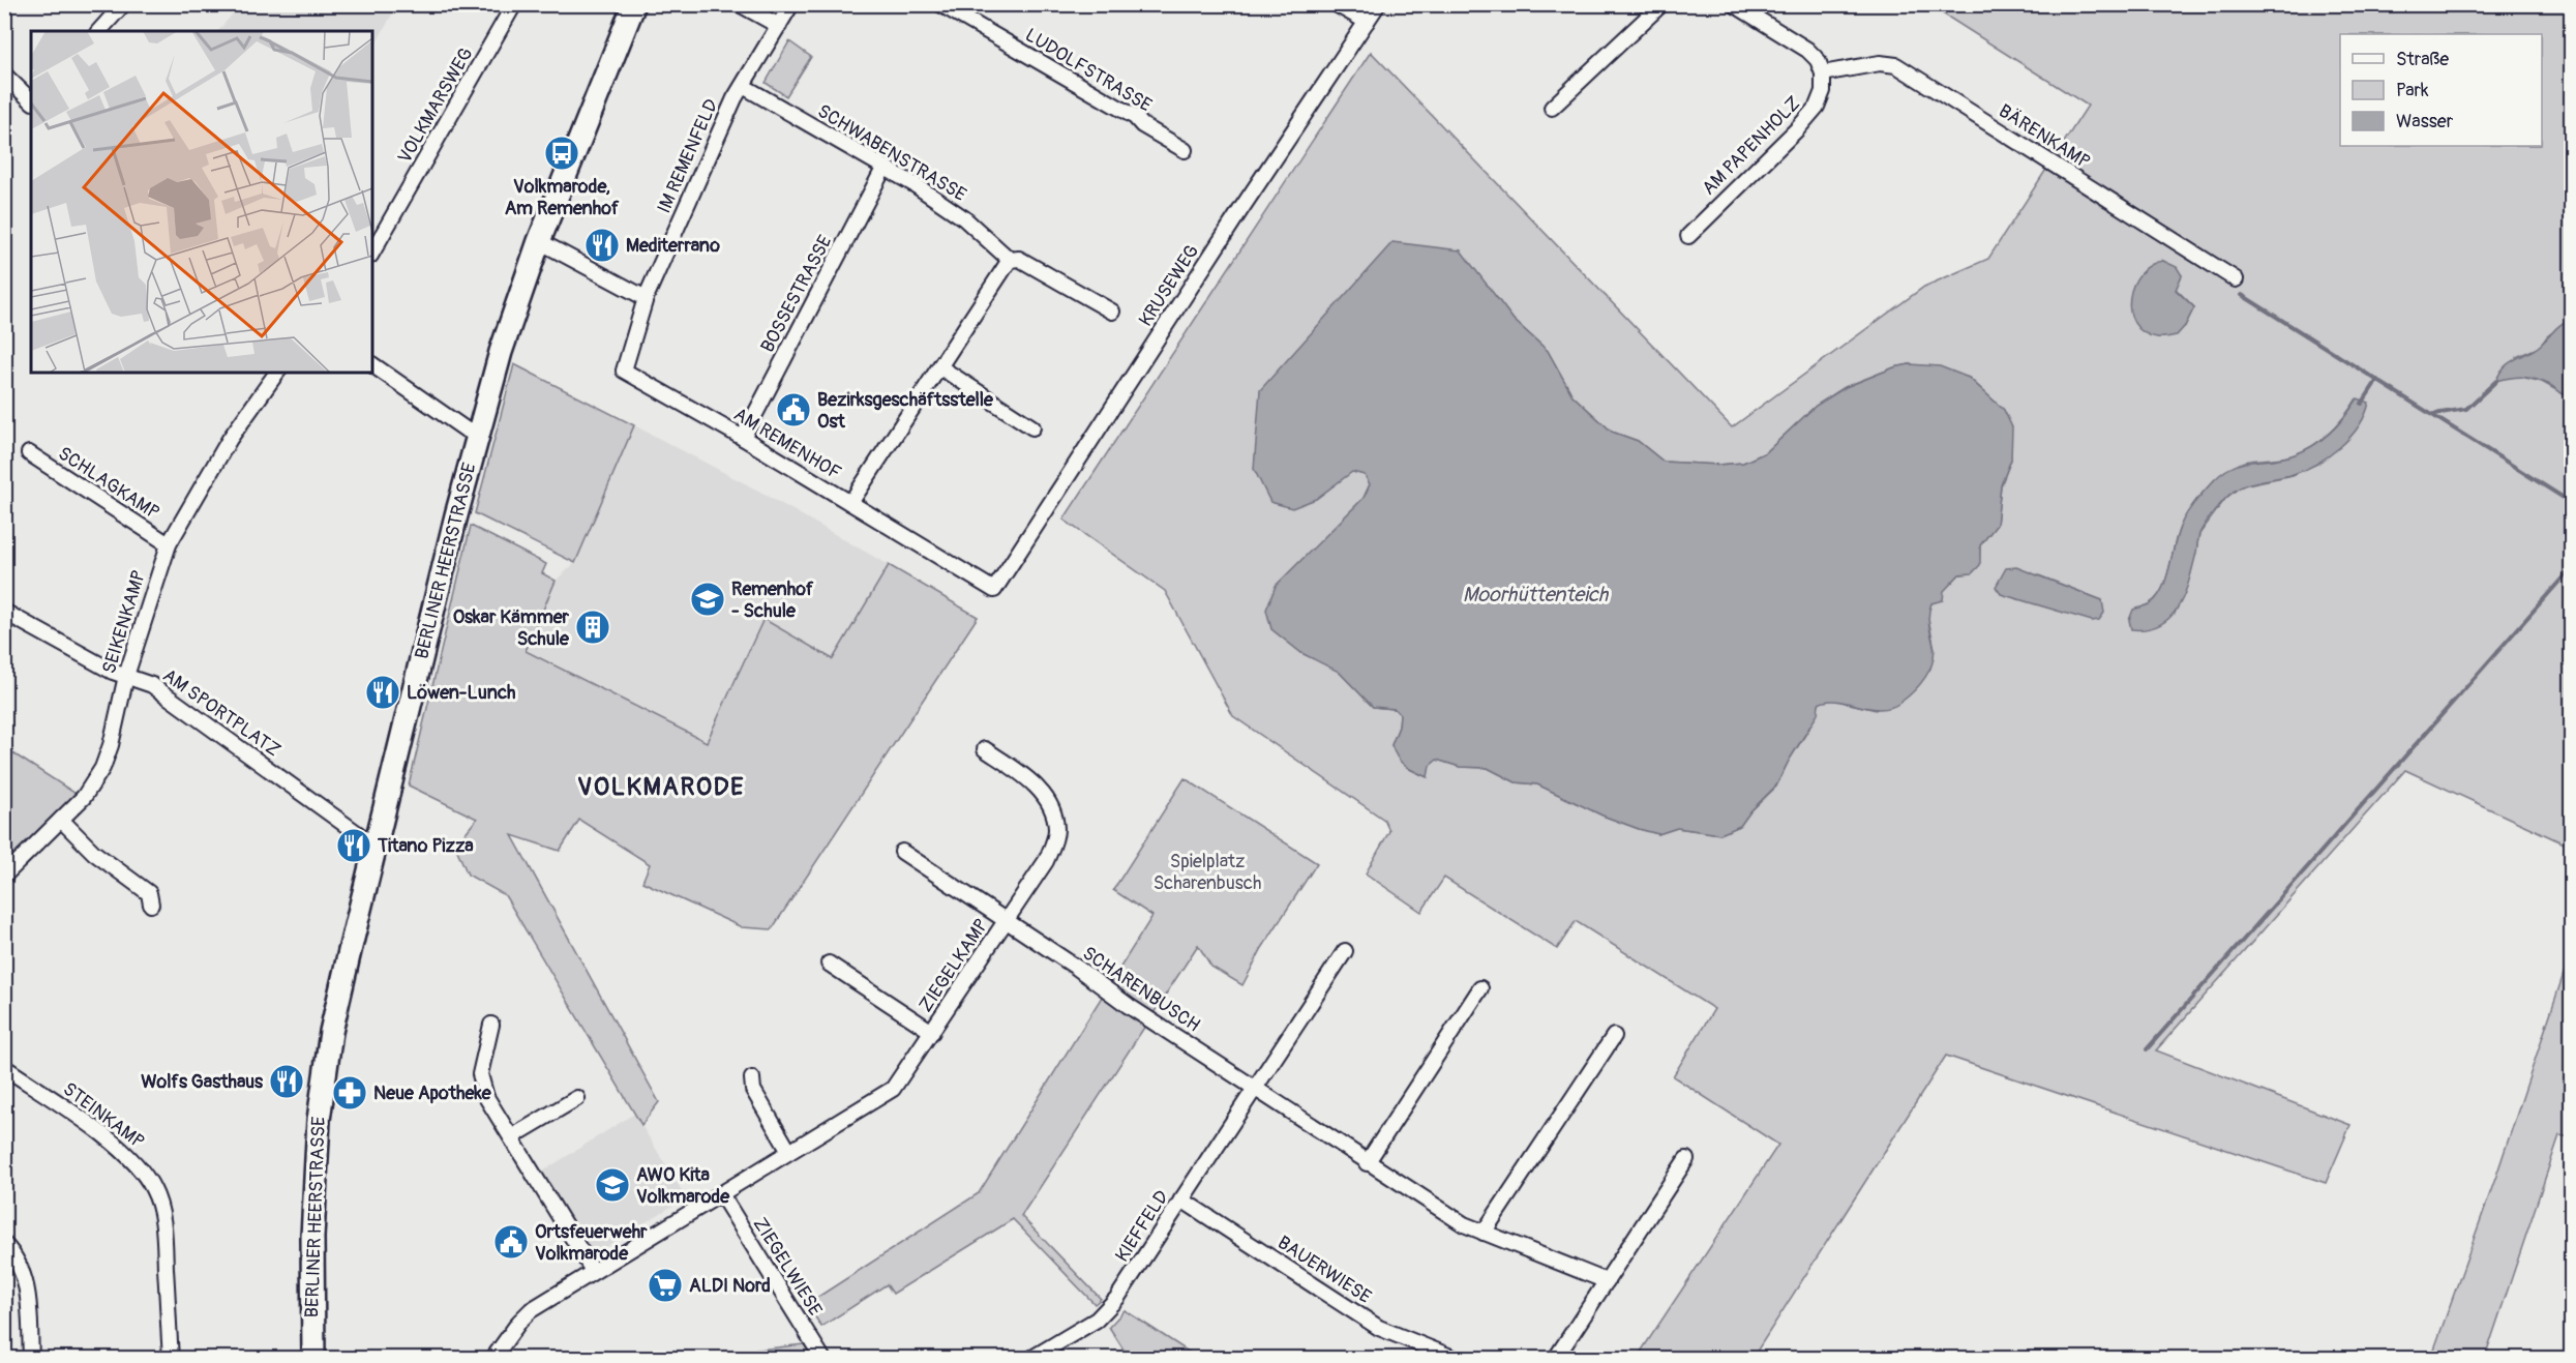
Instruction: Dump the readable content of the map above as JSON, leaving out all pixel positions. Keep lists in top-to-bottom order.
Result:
{
  "streets": {
    "main road": ["BERLINER HEERSTRASSE"],
    "street": [
      "LUDOLFSTRASSE",
      "VOLKMARSWEG",
      "BÄRENKAMP",
      "AM PAPENHOLZ",
      "SCHWABENSTRASSE",
      "IM REMENFELD",
      "KRUSEWEG",
      "BOSSESTRASSE",
      "AM REMENHOF",
      "SCHLAGKAMP",
      "SEIKENKAMP",
      "AM SPORTPLATZ",
      "ZIEGELKAMP",
      "SCHARENBUSCH",
      "STEINKAMP",
      "KIEFFELD",
      "ZIEGELWIESE",
      "BAUERWIESE"
    ]
  },
  "crossings": [
    ["BÄRENKAMP", "AM PAPENHOLZ"],
    ["SCHWABENSTRASSE", "IM REMENFELD"],
    ["SCHWABENSTRASSE", "BOSSESTRASSE"],
    ["IM REMENFELD", "AM REMENHOF"],
    ["KRUSEWEG", "AM REMENHOF"],
    ["BOSSESTRASSE", "AM REMENHOF"],
    ["SCHLAGKAMP", "SEIKENKAMP"],
    ["BERLINER HEERSTRASSE", "AM SPORTPLATZ"],
    ["SEIKENKAMP", "AM SPORTPLATZ"],
    ["ZIEGELKAMP", "SCHARENBUSCH"],
    ["ZIEGELKAMP", "ZIEGELWIESE"],
    ["SCHARENBUSCH", "KIEFFELD"],
    ["KIEFFELD", "BAUERWIESE"]
  ],
  "districts": ["VOLKMARODE"],
  "water": ["Moorhüttenteich"],
  "parks": ["Spielplatz Scharenbusch"],
  "places": {
    "bus stop": ["Volkmarode, Am Remenhof"],
    "restaurant": [
      "Mediterrano",
      "Löwen-Lunch",
      "Titano Pizza",
      "Wolfs Gasthaus"
    ],
    "public building": ["Bezirksgeschäftsstelle Ost", "Ortsfeuerwehr Volkmarode"],
    "school or university": ["Remenhof - Schule", "AWO Kita Volkmarode"],
    "building": ["Oskar Kämmer Schule"],
    "pharmacy": ["Neue Apotheke"],
    "supermarket": ["ALDI Nord"]
  },
  "legend": ["Straße", "Park", "Wasser"]
}
